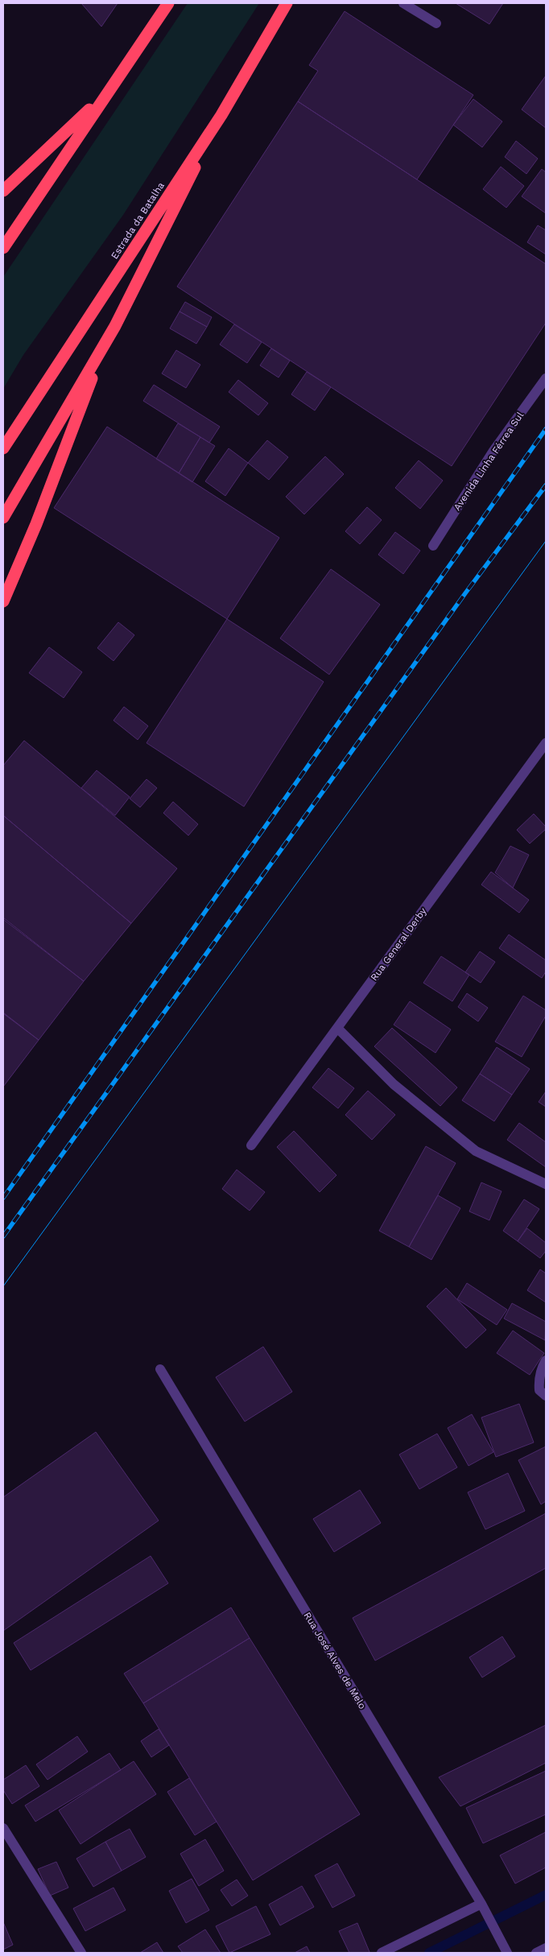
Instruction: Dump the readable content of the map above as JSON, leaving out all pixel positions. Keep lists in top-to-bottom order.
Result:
{
  "streets": {
    "highway": ["Estrada da Batalha"],
    "street": ["Avenida Linha Férrea Sul", "Rua General Derby", "Rua José Alves de Melo"]
  }
}
